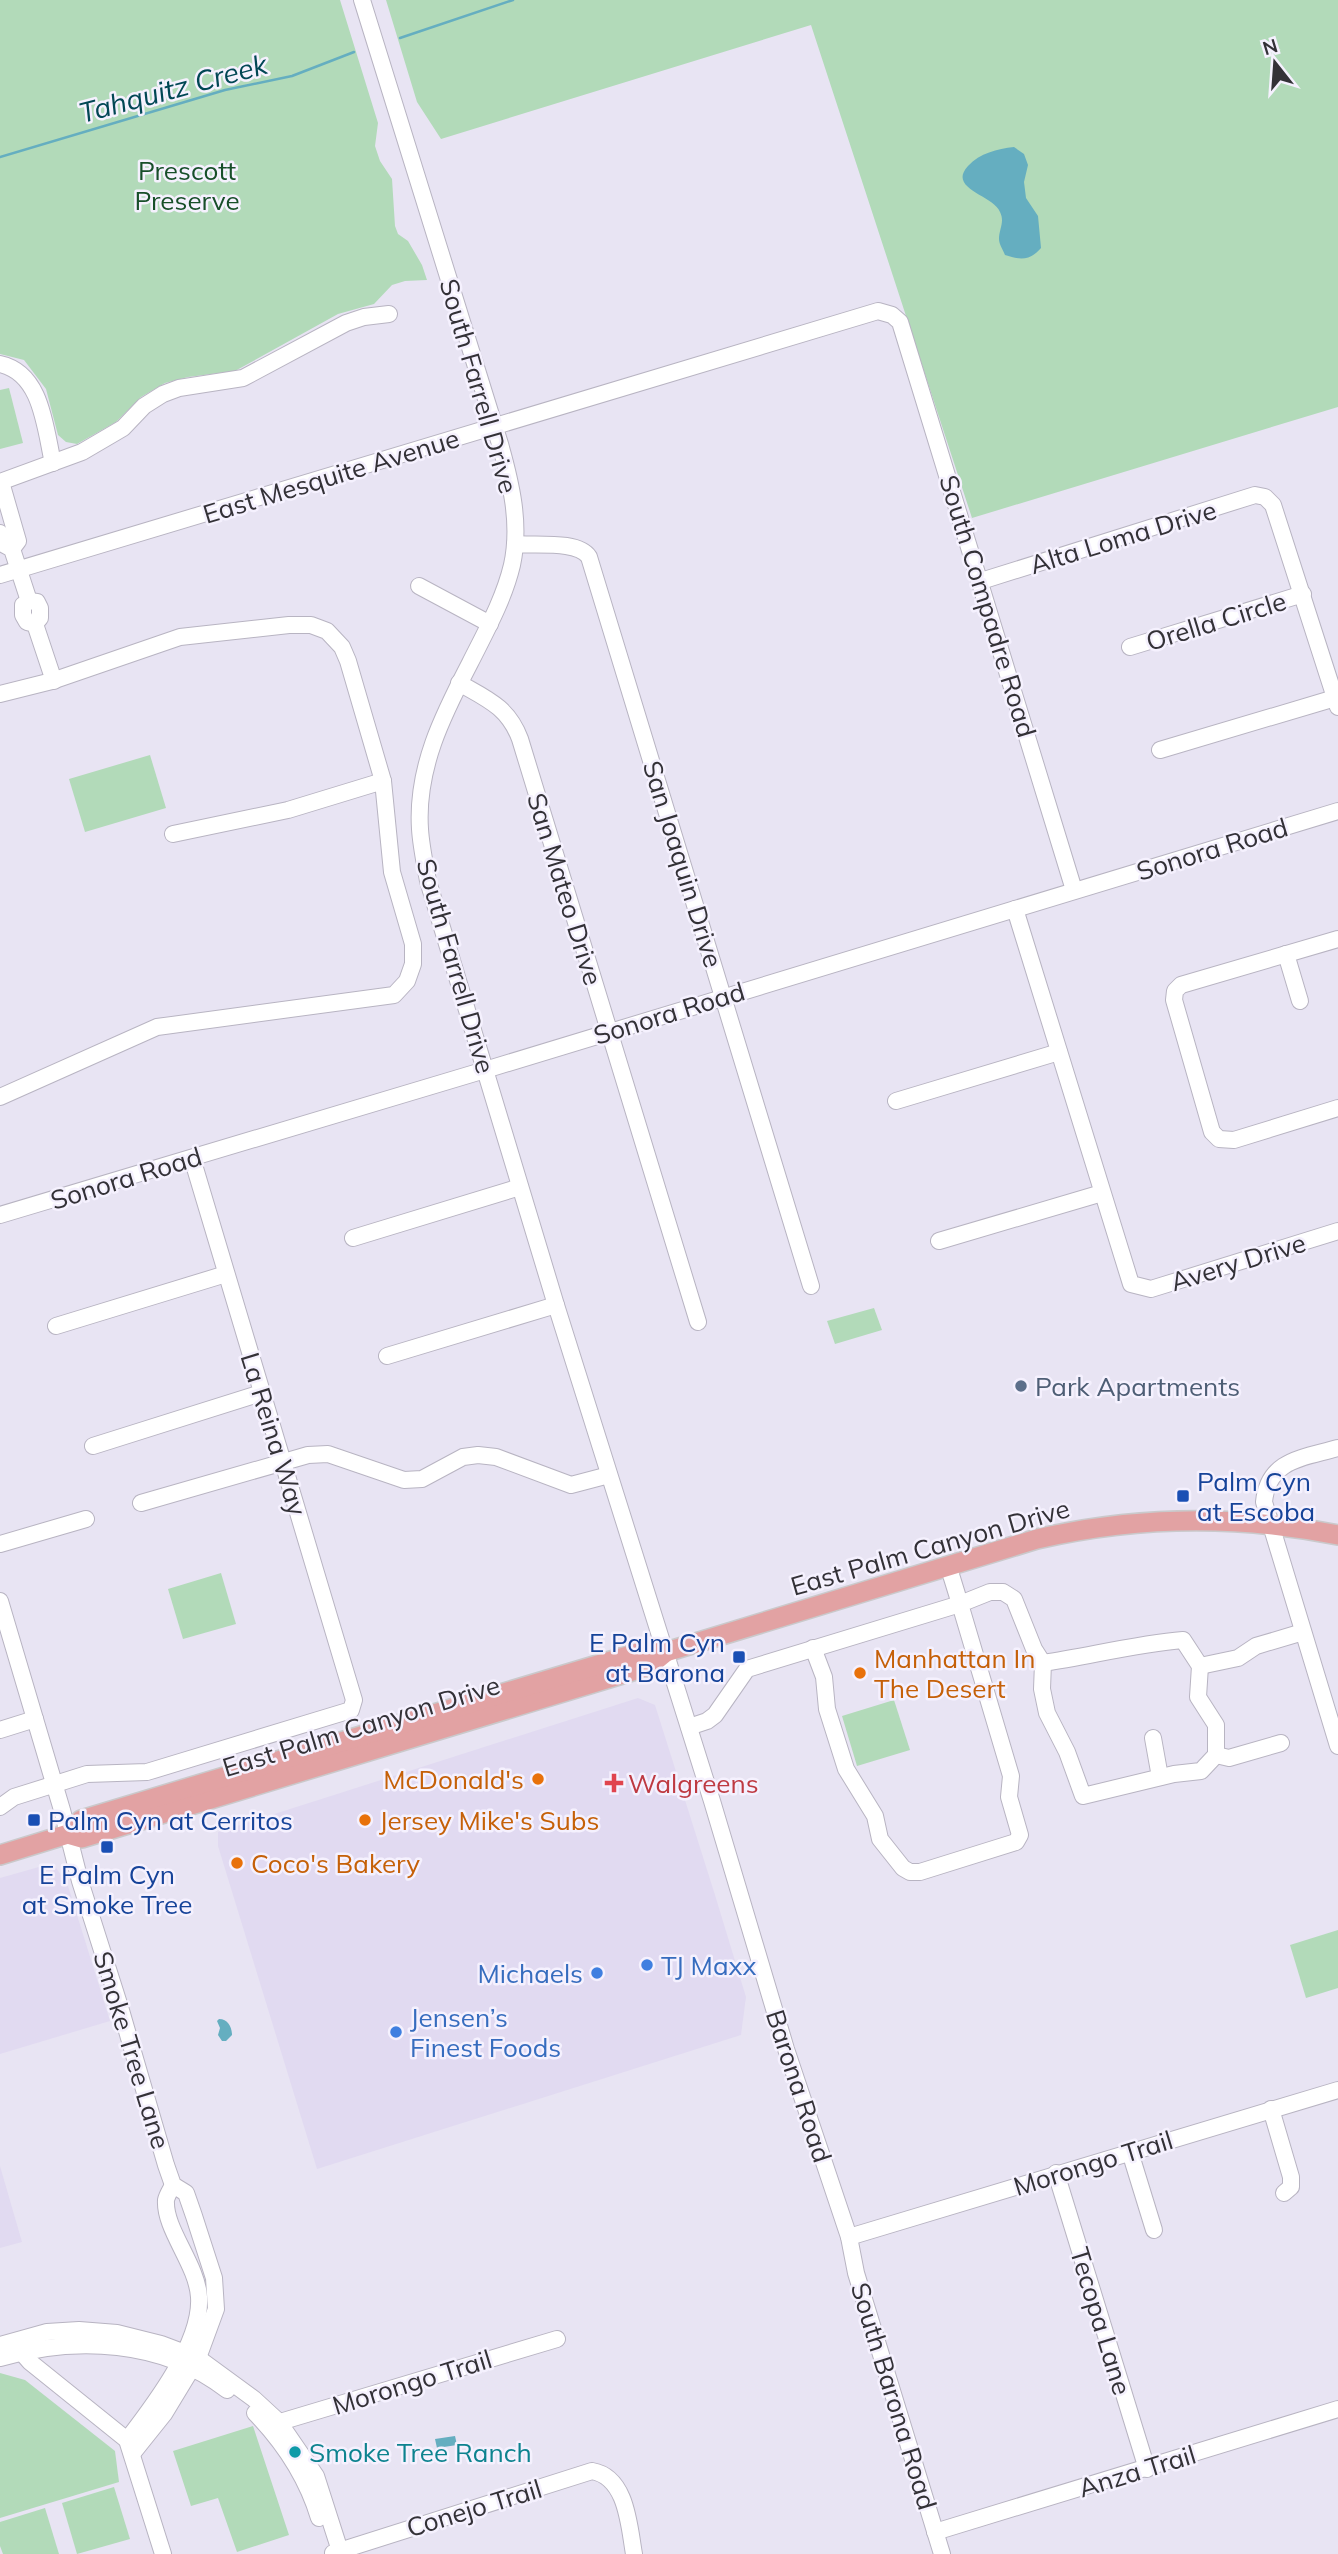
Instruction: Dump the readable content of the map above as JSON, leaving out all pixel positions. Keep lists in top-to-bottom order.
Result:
{
  "streets": {
    "main road": ["East Palm Canyon Drive"],
    "street": [
      "South Farrell Drive",
      "East Mesquite Avenue",
      "Alta Loma Drive",
      "South Compadre Road",
      "Orella Circle",
      "Sonora Road",
      "San Joaquin Drive",
      "San Mateo Drive",
      "Avery Drive",
      "La Reina Way",
      "Smoke Tree Lane",
      "Barona Road",
      "Morongo Trail",
      "Tecopa Lane",
      "South Barona Road",
      "Anza Trail",
      "Conejo Trail"
    ]
  },
  "crossings": [
    ["South Farrell Drive", "East Mesquite Avenue"],
    ["South Farrell Drive", "Sonora Road"],
    ["South Farrell Drive", "San Joaquin Drive"],
    ["South Farrell Drive", "San Mateo Drive"],
    ["South Farrell Drive", "East Palm Canyon Drive"],
    ["South Farrell Drive", "Barona Road"],
    ["East Mesquite Avenue", "South Compadre Road"],
    ["Alta Loma Drive", "South Compadre Road"],
    ["Alta Loma Drive", "Orella Circle"],
    ["South Compadre Road", "Sonora Road"],
    ["Sonora Road", "San Joaquin Drive"],
    ["Sonora Road", "San Mateo Drive"],
    ["Sonora Road", "La Reina Way"],
    ["La Reina Way", "Smoke Tree Lane"],
    ["East Palm Canyon Drive", "Smoke Tree Lane"],
    ["East Palm Canyon Drive", "Barona Road"],
    ["Barona Road", "Morongo Trail"],
    ["Barona Road", "South Barona Road"],
    ["Morongo Trail", "Tecopa Lane"],
    ["Morongo Trail", "South Barona Road"],
    ["Tecopa Lane", "Anza Trail"],
    ["South Barona Road", "Anza Trail"]
  ],
  "water": ["Tahquitz Creek"],
  "parks": ["Prescott Preserve"],
  "places": {
    "other": [
      "Park Apartments",
      "Manhattan In The Desert",
      "McDonald's",
      "Jersey Mike's Subs",
      "Coco's Bakery",
      "TJ Maxx",
      "Michaels",
      "Jensen’s Finest Foods",
      "Smoke Tree Ranch"
    ],
    "transit": [
      "Palm Cyn at Escoba",
      "E Palm Cyn at Barona",
      "Palm Cyn at Cerritos",
      "E Palm Cyn at Smoke Tree"
    ],
    "health": ["Walgreens"]
  },
  "north": "top"
}
